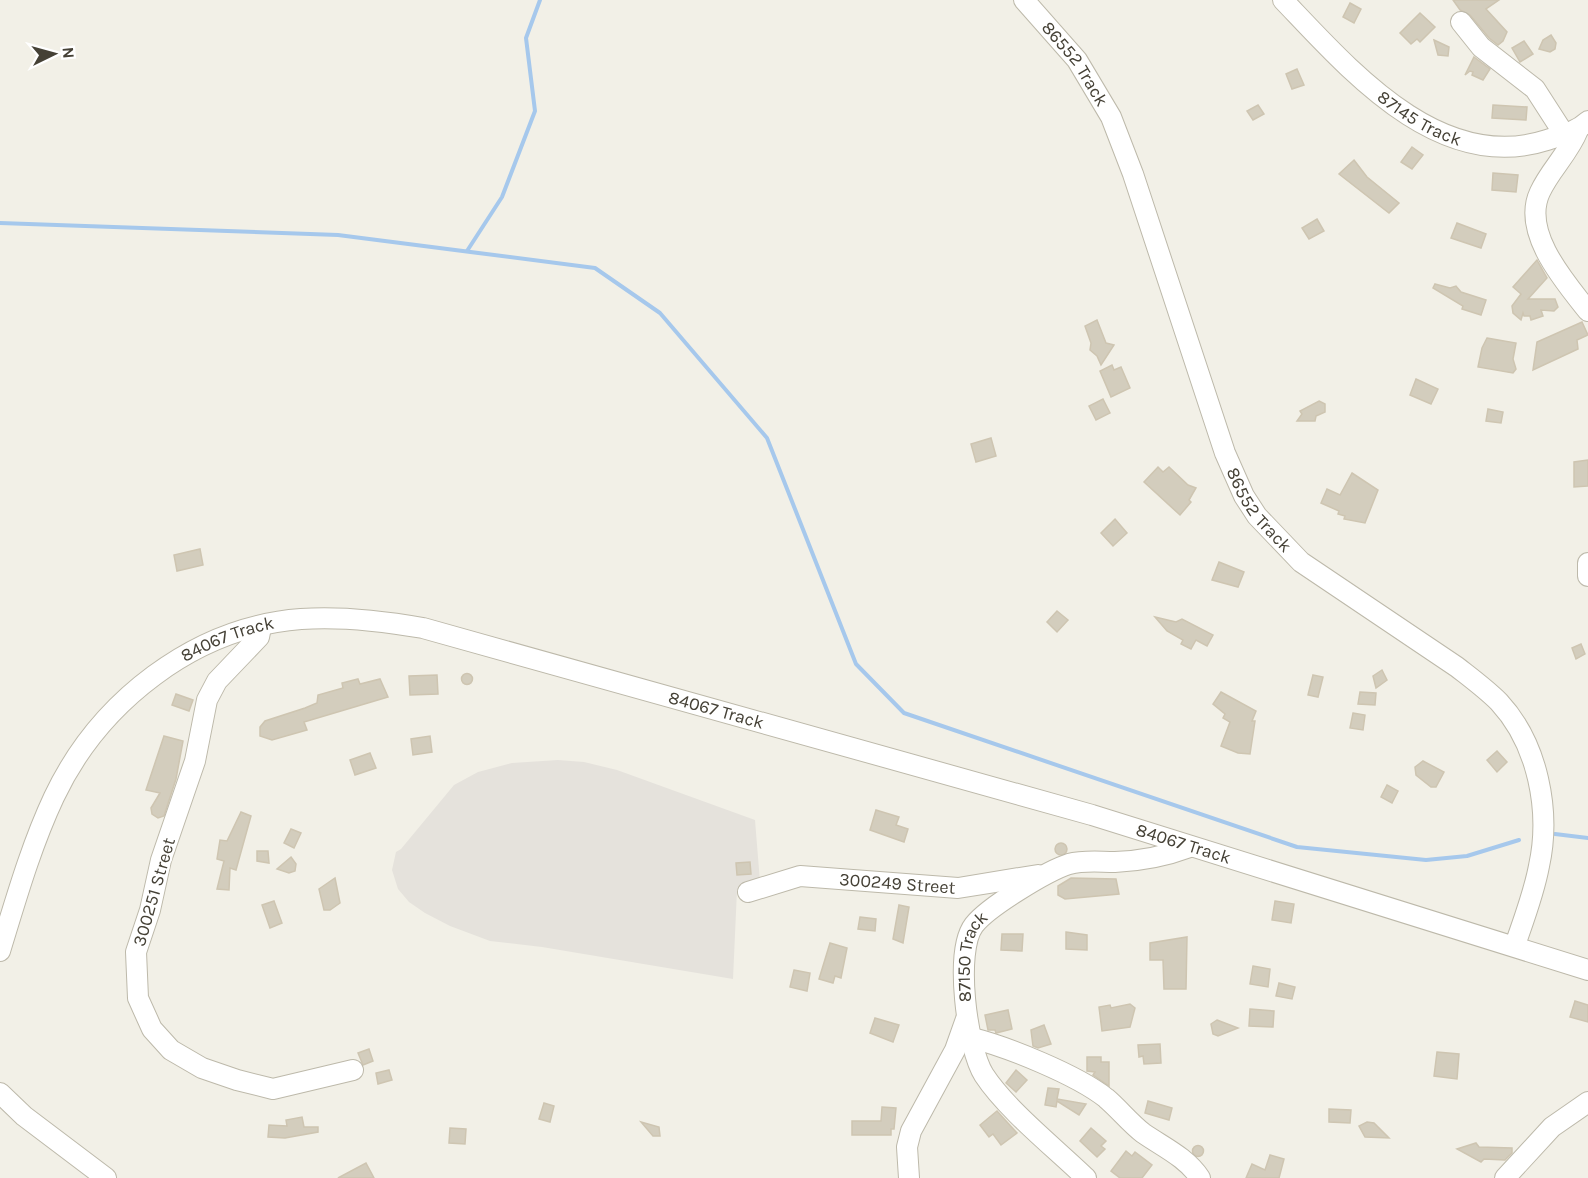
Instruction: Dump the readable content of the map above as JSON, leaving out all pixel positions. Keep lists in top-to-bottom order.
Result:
{
  "streets": {
    "street": [
      "86552 Track",
      "87145 Track",
      "84067 Track",
      "300249 Street",
      "300251 Street",
      "87150 Track"
    ]
  },
  "crossings": [
    ["86552 Track", "84067 Track"],
    ["84067 Track", "300251 Street"],
    ["84067 Track", "87150 Track"],
    ["300249 Street", "87150 Track"]
  ],
  "north": "right"
}
